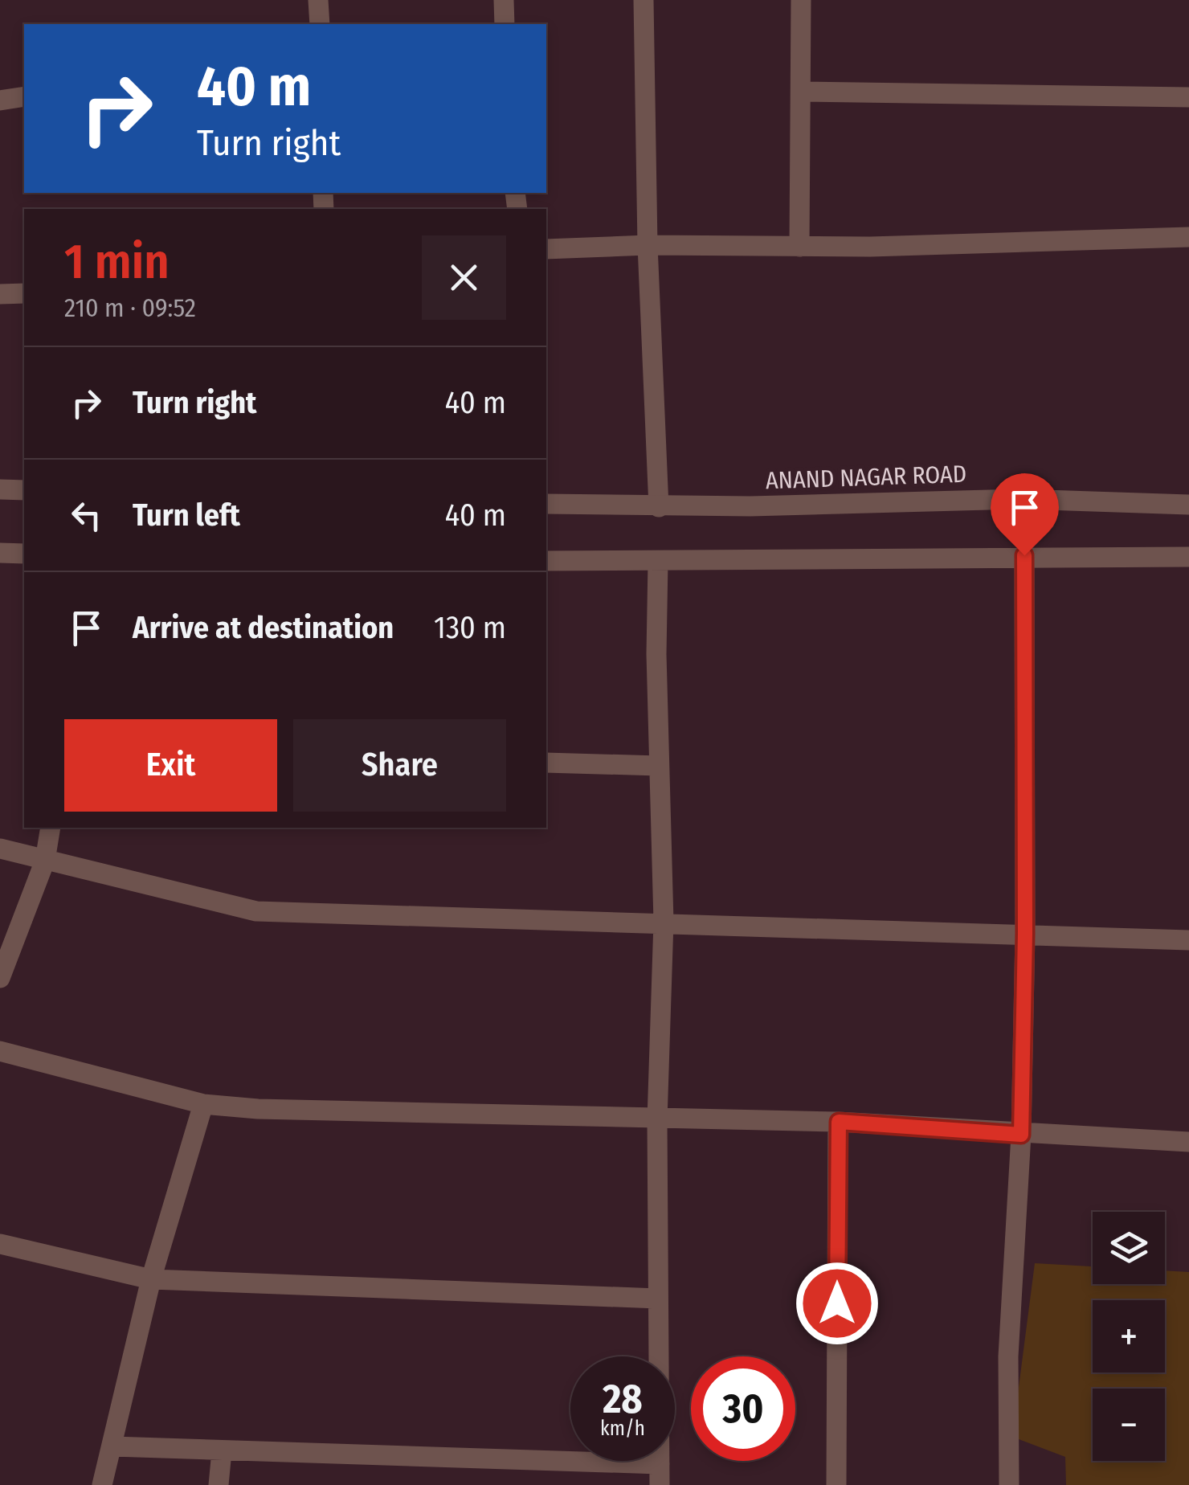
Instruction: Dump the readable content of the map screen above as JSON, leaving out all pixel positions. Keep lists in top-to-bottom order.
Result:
{
  "streets": {
    "street": ["ANAND NAGAR ROAD"]
  },
  "page": {
    "turn": ["40 m", "Turn right"],
    "heading": ["1 min", "210 m · 09:52"],
    "list": [
      {
        "name": "Turn right",
        "value": "40 m"
      },
      {
        "name": "Turn left",
        "value": "40 m"
      },
      {
        "name": "Arrive at destination",
        "value": "130 m"
      }
    ],
    "buttons": ["Exit", "Share"],
    "map_buttons": ["+", "−"],
    "speed": "28 km/h",
    "limit": "30"
  }
}
